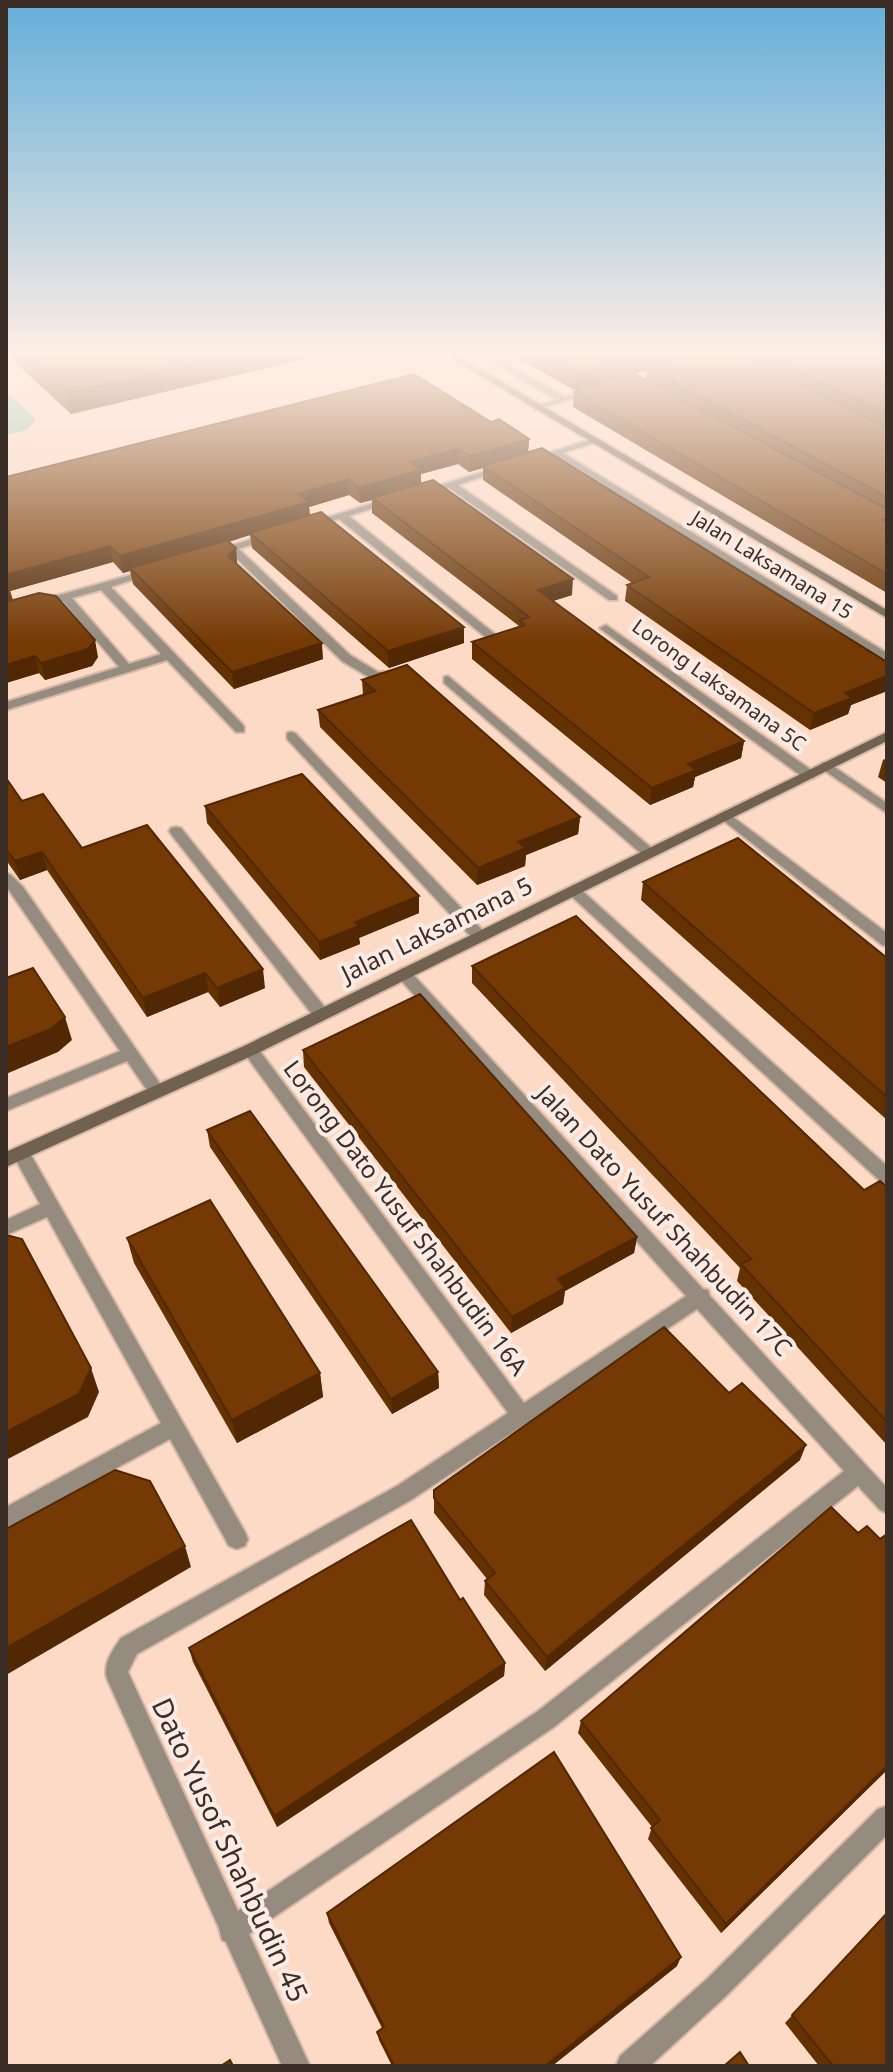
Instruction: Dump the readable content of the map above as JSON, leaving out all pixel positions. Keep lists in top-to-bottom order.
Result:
{
  "streets": {
    "street": [
      "Jalan Laksamana 15",
      "Lorong Laksamana 5C",
      "Jalan Laksamana 5",
      "Lorong Dato Yusuf Shahbudin 16A",
      "Jalan Dato Yusuf Shahbudin 17C",
      "Dato Yusof Shahbudin 45"
    ]
  },
  "crossings": [
    ["Lorong Laksamana 5C", "Jalan Laksamana 5"],
    ["Jalan Laksamana 5", "Lorong Dato Yusuf Shahbudin 16A"],
    ["Jalan Laksamana 5", "Jalan Dato Yusuf Shahbudin 17C"],
    ["Lorong Dato Yusuf Shahbudin 16A", "Dato Yusof Shahbudin 45"]
  ]
}
